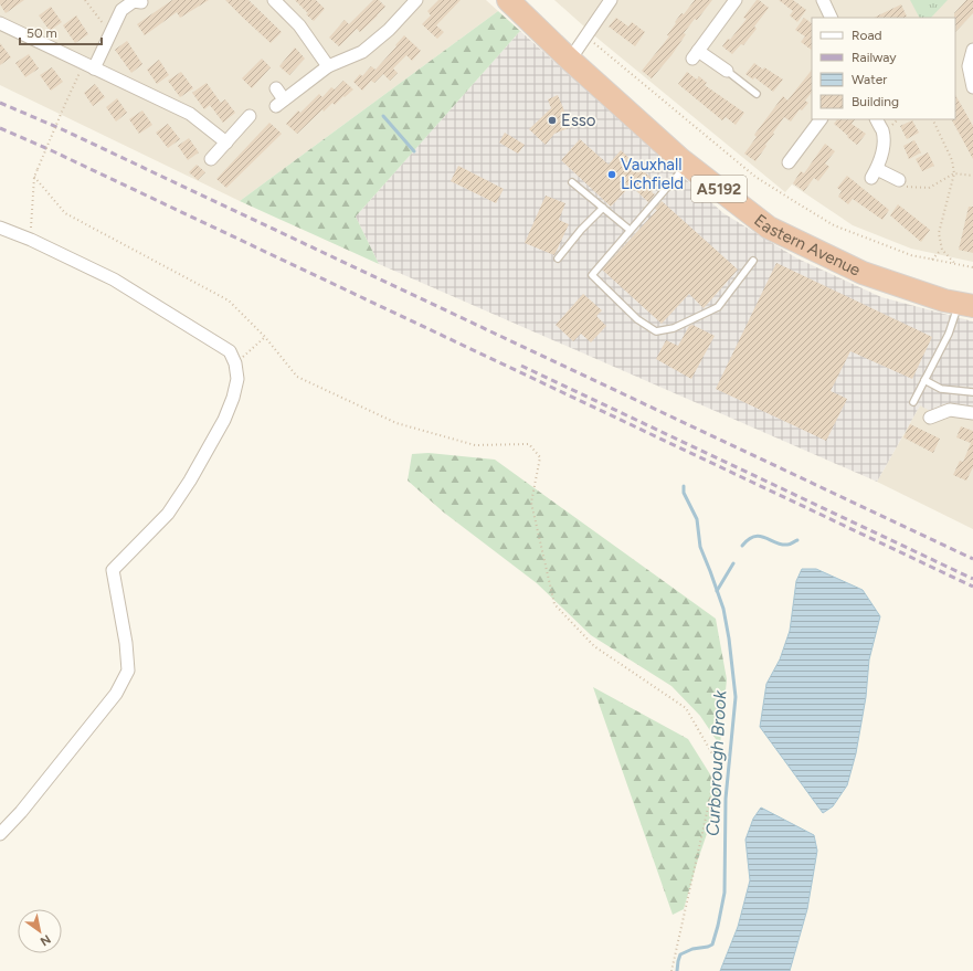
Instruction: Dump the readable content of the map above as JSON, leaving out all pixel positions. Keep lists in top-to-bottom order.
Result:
{
  "streets": {
    "highway": ["A5192", "Eastern Avenue"]
  },
  "water": ["Curborough Brook"],
  "places": ["Esso", "Vauxhall Lichfield"],
  "legend": [
    "Road",
    "Railway",
    "Water",
    "Building"
  ],
  "scale_bar": "50 m",
  "north": "bottom right"
}
